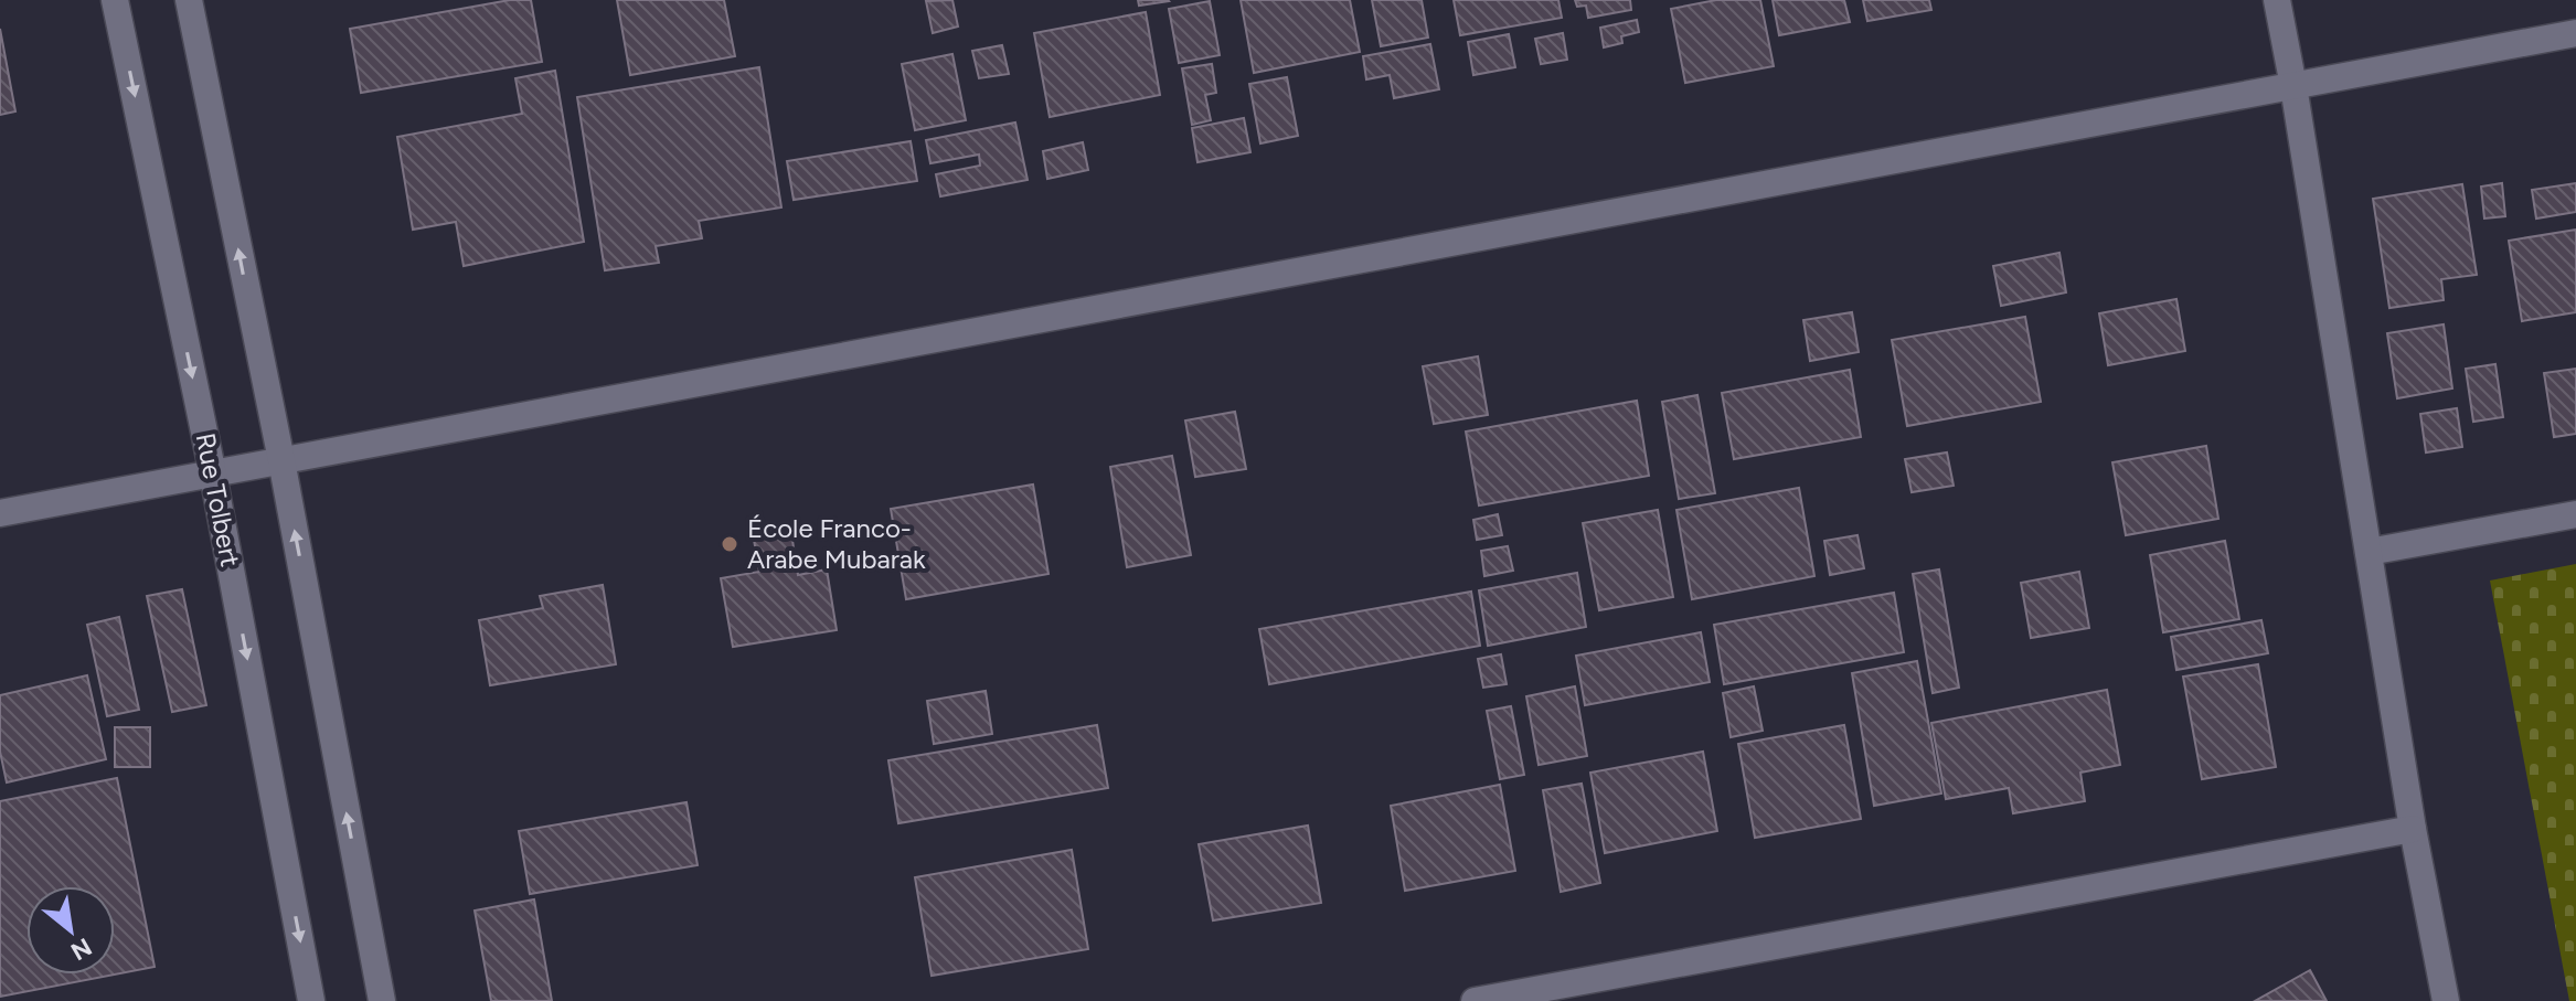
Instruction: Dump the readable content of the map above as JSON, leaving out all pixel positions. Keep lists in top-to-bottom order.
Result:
{
  "streets": {
    "street": ["Rue Tolbert"]
  },
  "places": ["École Franco- Arabe Mubarak"],
  "north": "bottom right"
}
